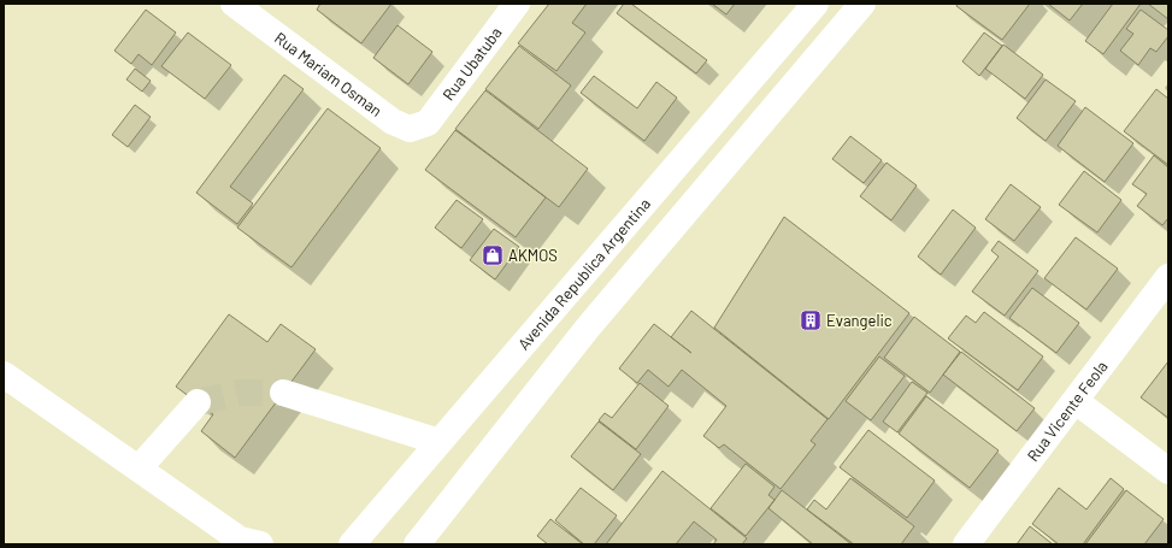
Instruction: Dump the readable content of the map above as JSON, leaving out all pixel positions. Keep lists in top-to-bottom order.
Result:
{
  "streets": {
    "main road": [
      "Rua Ubatuba",
      "Rua Mariam Osman",
      "Avenida Republica Argentina",
      "Rua Vicente Feola"
    ]
  },
  "crossings": [
    ["Rua Ubatuba", "Rua Mariam Osman"]
  ],
  "places": {
    "shop": ["AKMOS"],
    "building": ["Evangelic"]
  }
}
